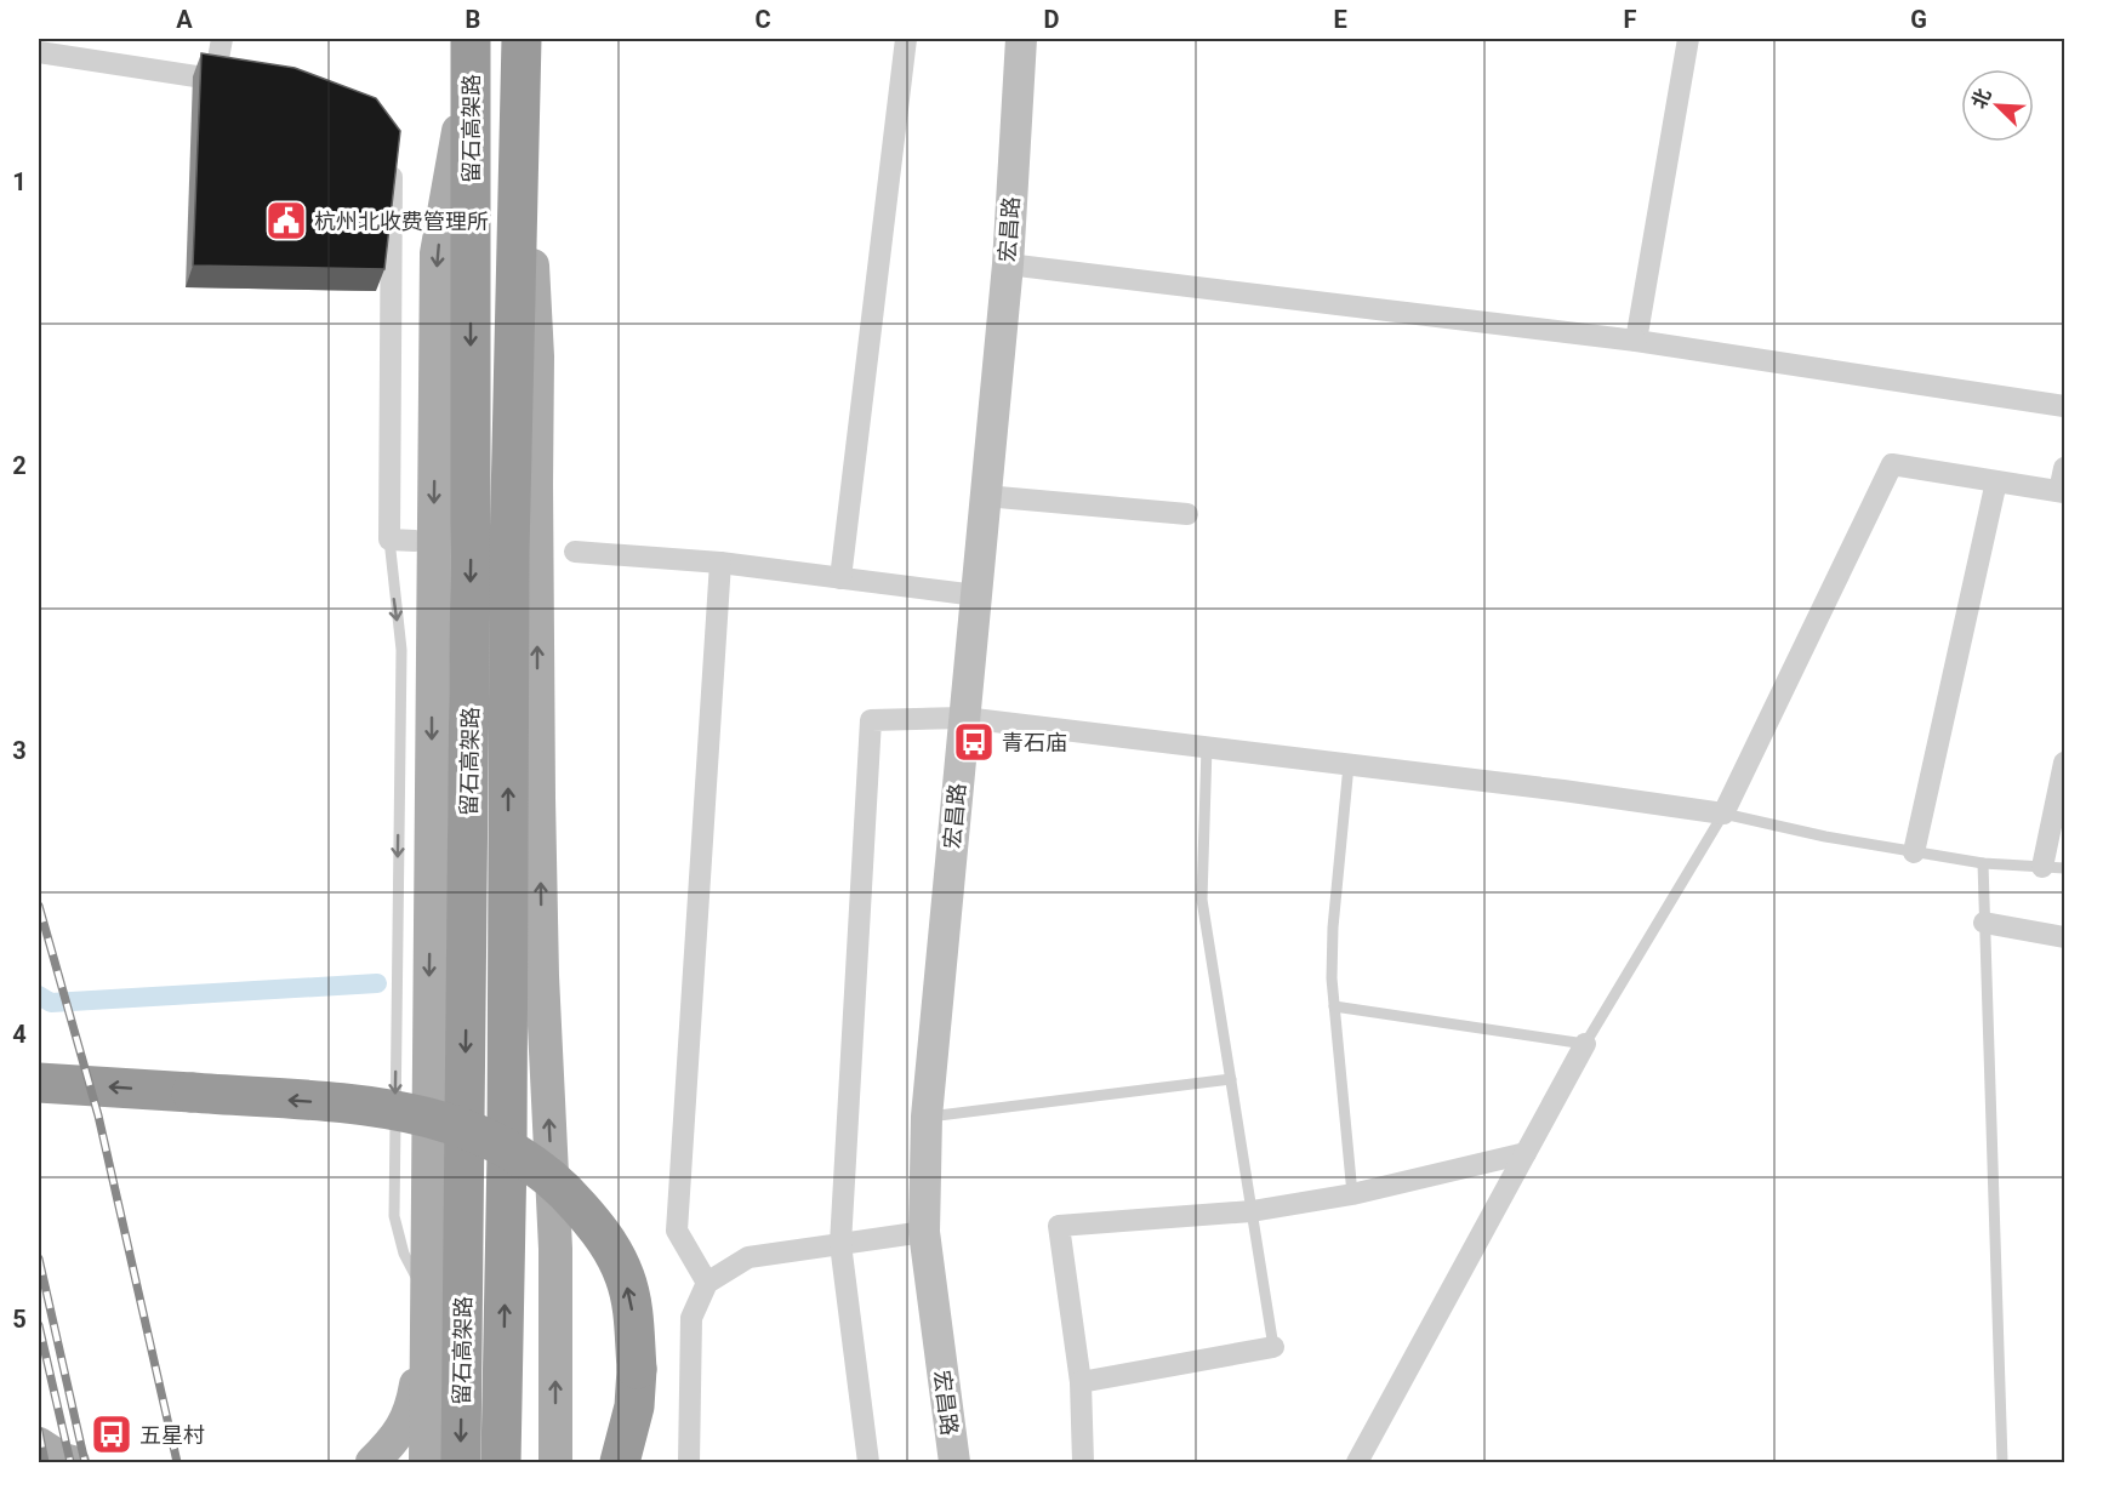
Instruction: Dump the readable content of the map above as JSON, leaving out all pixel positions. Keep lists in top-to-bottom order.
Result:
{
  "streets": {
    "highway": ["留石高架路"],
    "street": ["宏昌路"]
  },
  "places": {
    "public building": ["杭州北收费管理所"],
    "bus stop": ["青石庙", "五星村"]
  },
  "north": "top left",
  "grid": {
    "columns": [
      "A",
      "B",
      "C",
      "D",
      "E",
      "F",
      "G"
    ],
    "rows": [
      "1",
      "2",
      "3",
      "4",
      "5"
    ]
  }
}
